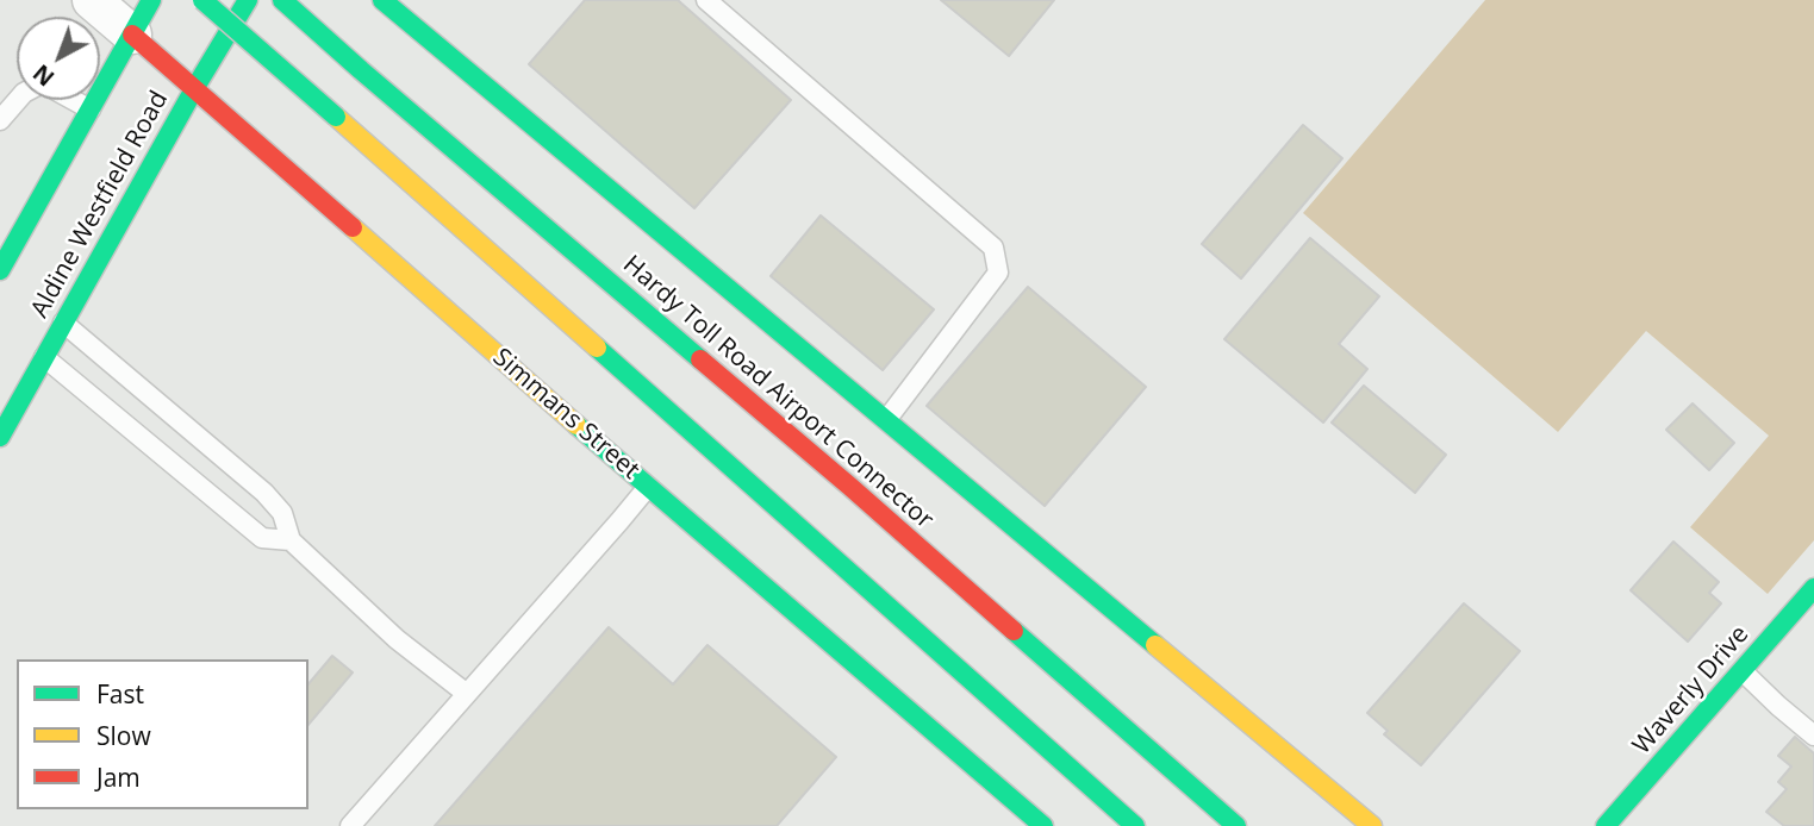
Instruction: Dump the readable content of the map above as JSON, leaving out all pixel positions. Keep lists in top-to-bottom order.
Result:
{
  "streets": {
    "main road": [
      "Aldine Westfield Road",
      "Hardy Toll Road Airport Connector",
      "Simmans Street",
      "Waverly Drive"
    ]
  },
  "crossings": [
    ["Aldine Westfield Road", "Simmans Street"]
  ],
  "legend": ["Fast", "Slow", "Jam"],
  "north": "bottom left"
}
